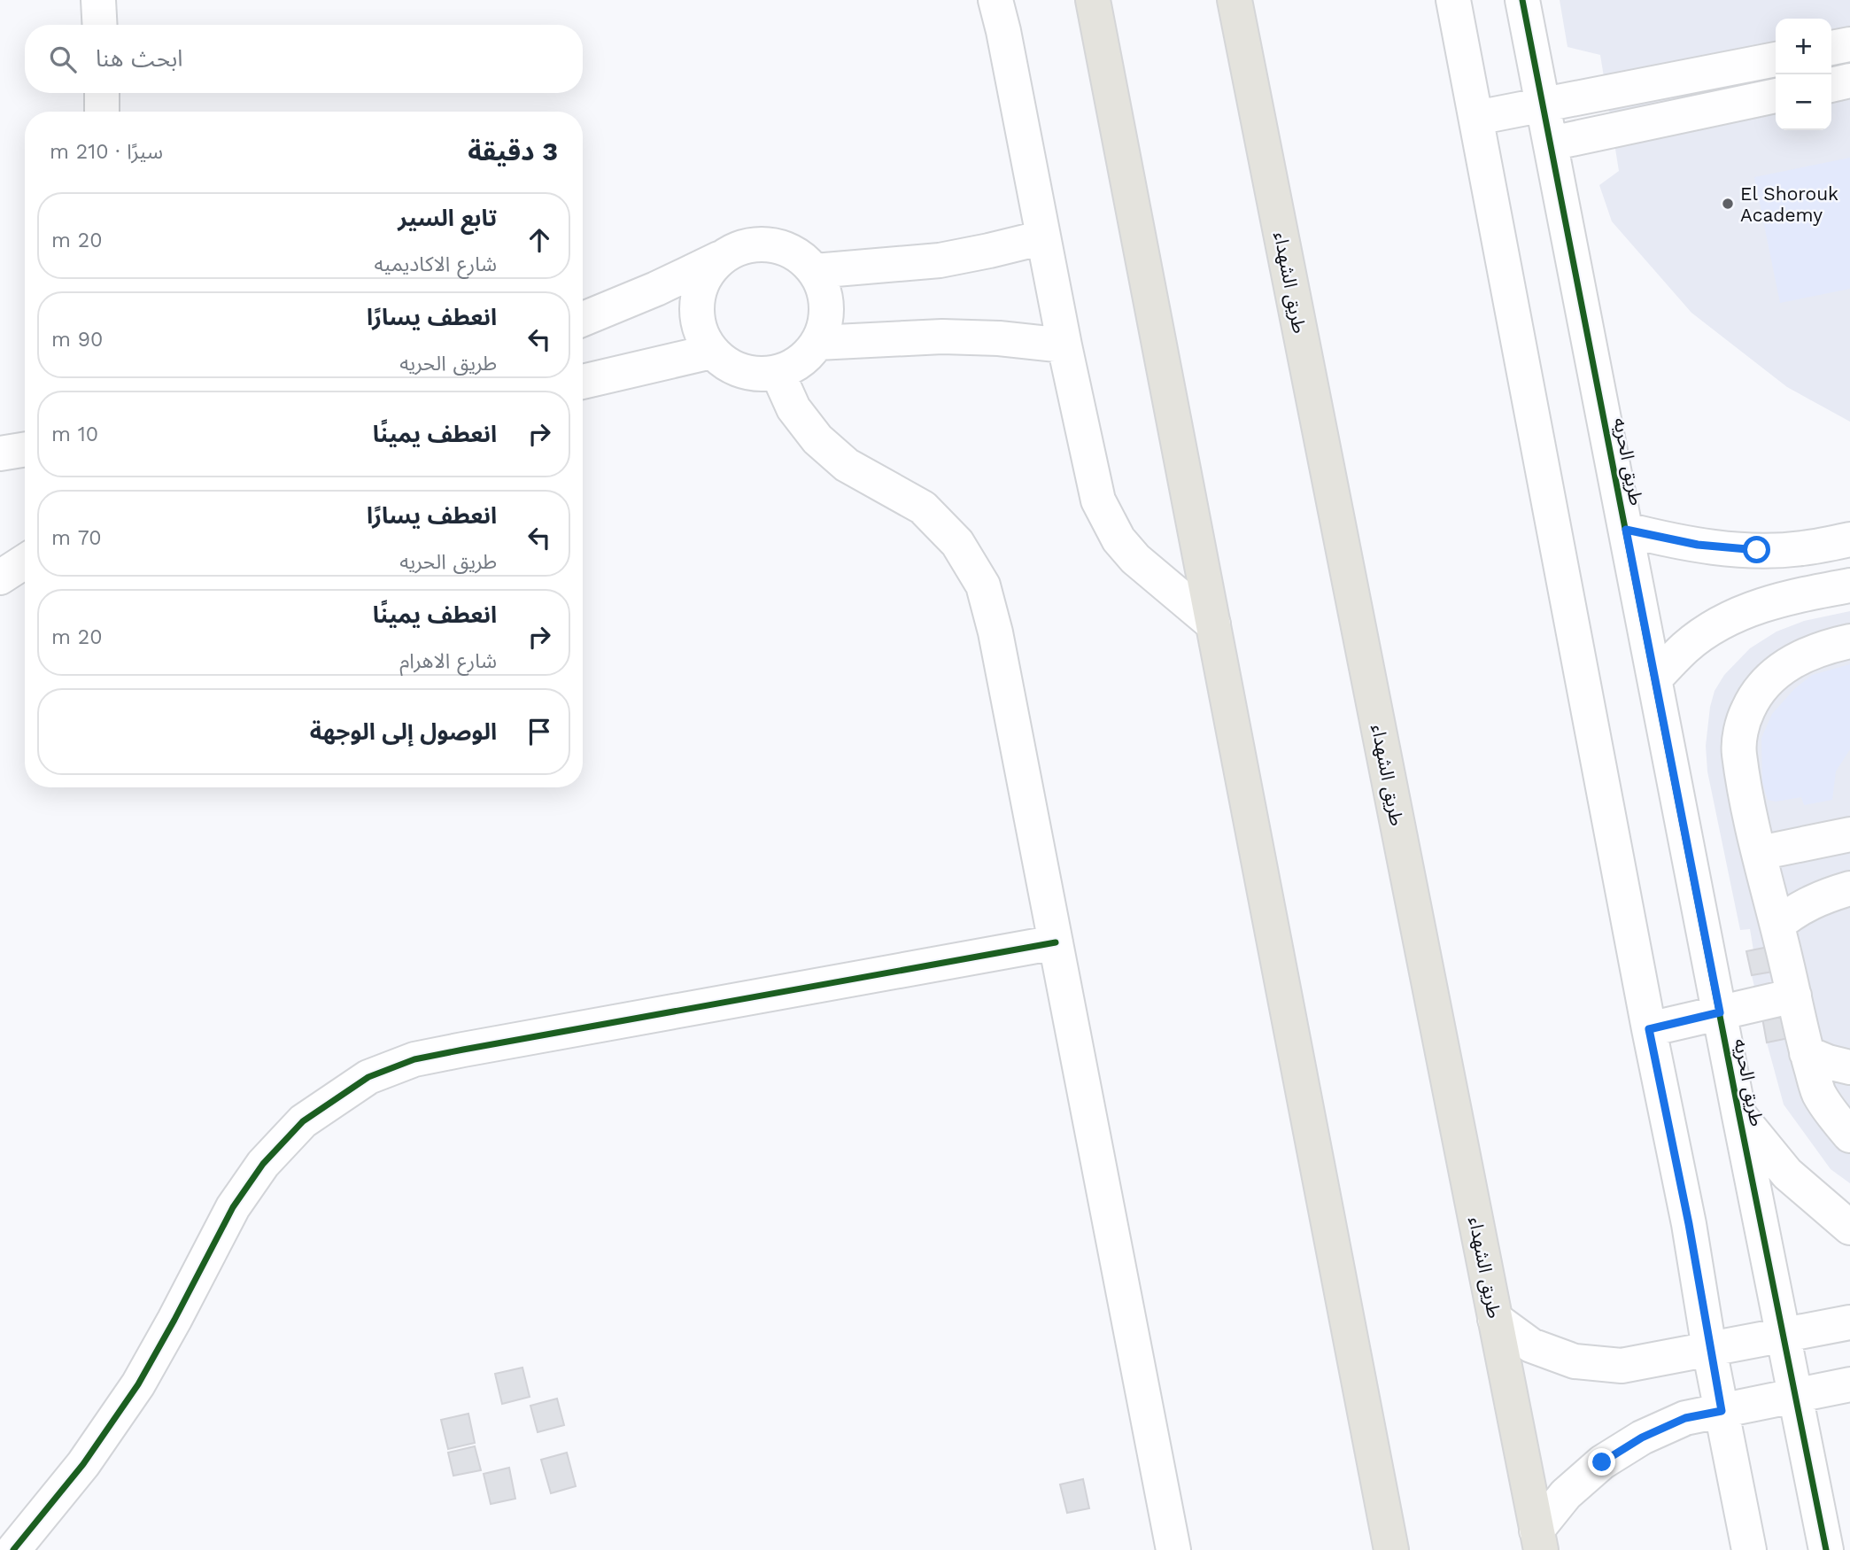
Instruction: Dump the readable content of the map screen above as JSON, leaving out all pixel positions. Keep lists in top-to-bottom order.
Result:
{
  "streets": {
    "main road": ["طريق الشهداء"],
    "street": ["طريق الحريه"]
  },
  "places": ["El Shorouk Academy"],
  "page": {
    "map_buttons": ["+", "−"],
    "search": "ابحث هنا",
    "heading": ["3 دقيقة", "سيرًا · 210 m"],
    "list": [
      ["تابع السير", "شارع الاكاديميه", "20 m"],
      ["انعطف يسارًا", "طريق الحريه", "90 m"],
      ["انعطف يمينًا", "10 m"],
      ["انعطف يسارًا", "طريق الحريه", "70 m"],
      ["انعطف يمينًا", "شارع الاهرام", "20 m"],
      "الوصول إلى الوجهة"
    ]
  }
}
